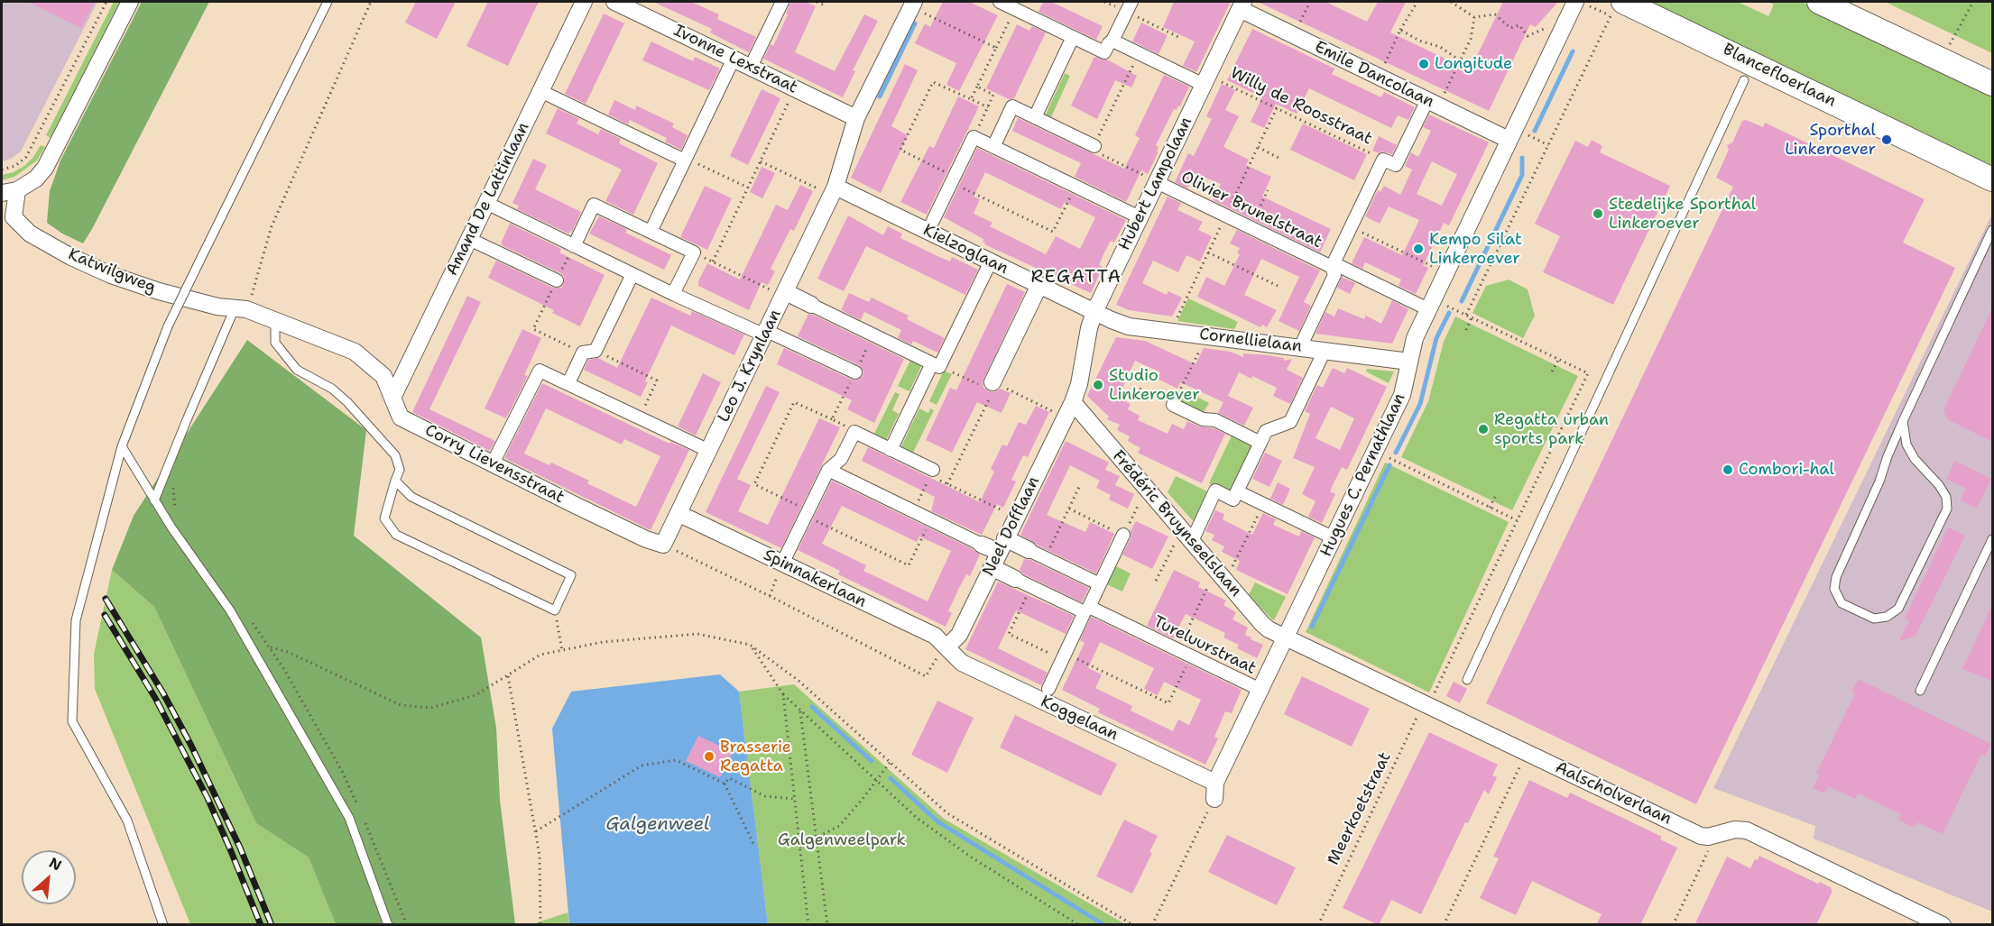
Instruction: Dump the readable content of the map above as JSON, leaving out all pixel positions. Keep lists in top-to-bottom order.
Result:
{
  "streets": {
    "main road": ["Blancefloerlaan"],
    "street": [
      "Ivonne Lexstraat",
      "Emile Dancolaan",
      "Hubert Lampolaan",
      "Amand De Lattinlaan",
      "Olivier Brunelstraat",
      "Kielzoglaan",
      "Katwilgweg",
      "Cornellielaan",
      "Leo J. Krynlaan",
      "Corry Lievensstraat",
      "Hugues C. Pernathlaan",
      "Frédéric Bruynseelslaan",
      "Neel Dofflaan",
      "Spinnakerlaan",
      "Tureluurstraat",
      "Koggelaan",
      "Aalscholverlaan"
    ],
    "path": ["Willy de Roosstraat", "Meerkoetstraat"]
  },
  "crossings": [
    ["Ivonne Lexstraat", "Leo J. Krynlaan"],
    ["Emile Dancolaan", "Hubert Lampolaan"],
    ["Emile Dancolaan", "Hugues C. Pernathlaan"],
    ["Willy de Roosstraat", "Hubert Lampolaan"],
    ["Hubert Lampolaan", "Olivier Brunelstraat"],
    ["Hubert Lampolaan", "Kielzoglaan"],
    ["Hubert Lampolaan", "Cornellielaan"],
    ["Hubert Lampolaan", "Frédéric Bruynseelslaan"],
    ["Hubert Lampolaan", "Neel Dofflaan"],
    ["Amand De Lattinlaan", "Corry Lievensstraat"],
    ["Olivier Brunelstraat", "Hugues C. Pernathlaan"],
    ["Kielzoglaan", "Cornellielaan"],
    ["Kielzoglaan", "Leo J. Krynlaan"],
    ["Katwilgweg", "Corry Lievensstraat"],
    ["Cornellielaan", "Hugues C. Pernathlaan"],
    ["Leo J. Krynlaan", "Corry Lievensstraat"],
    ["Leo J. Krynlaan", "Spinnakerlaan"],
    ["Hugues C. Pernathlaan", "Frédéric Bruynseelslaan"],
    ["Hugues C. Pernathlaan", "Tureluurstraat"],
    ["Hugues C. Pernathlaan", "Koggelaan"],
    ["Hugues C. Pernathlaan", "Aalscholverlaan"],
    ["Frédéric Bruynseelslaan", "Neel Dofflaan"],
    ["Frédéric Bruynseelslaan", "Aalscholverlaan"],
    ["Neel Dofflaan", "Spinnakerlaan"],
    ["Neel Dofflaan", "Koggelaan"],
    ["Spinnakerlaan", "Koggelaan"],
    ["Aalscholverlaan", "Meerkoetstraat"]
  ],
  "districts": ["REGATTA"],
  "water": ["Galgenweel"],
  "parks": ["Galgenweelpark"],
  "places": [
    "Longitude",
    "Sporthal Linkeroever",
    "Stedelijke Sporthal Linkeroever",
    "Kempo Silat Linkeroever",
    "Studio Linkeroever",
    "Regatta urban sports park",
    "Combori-hal",
    "Brasserie Regatta"
  ],
  "north": "top right"
}
